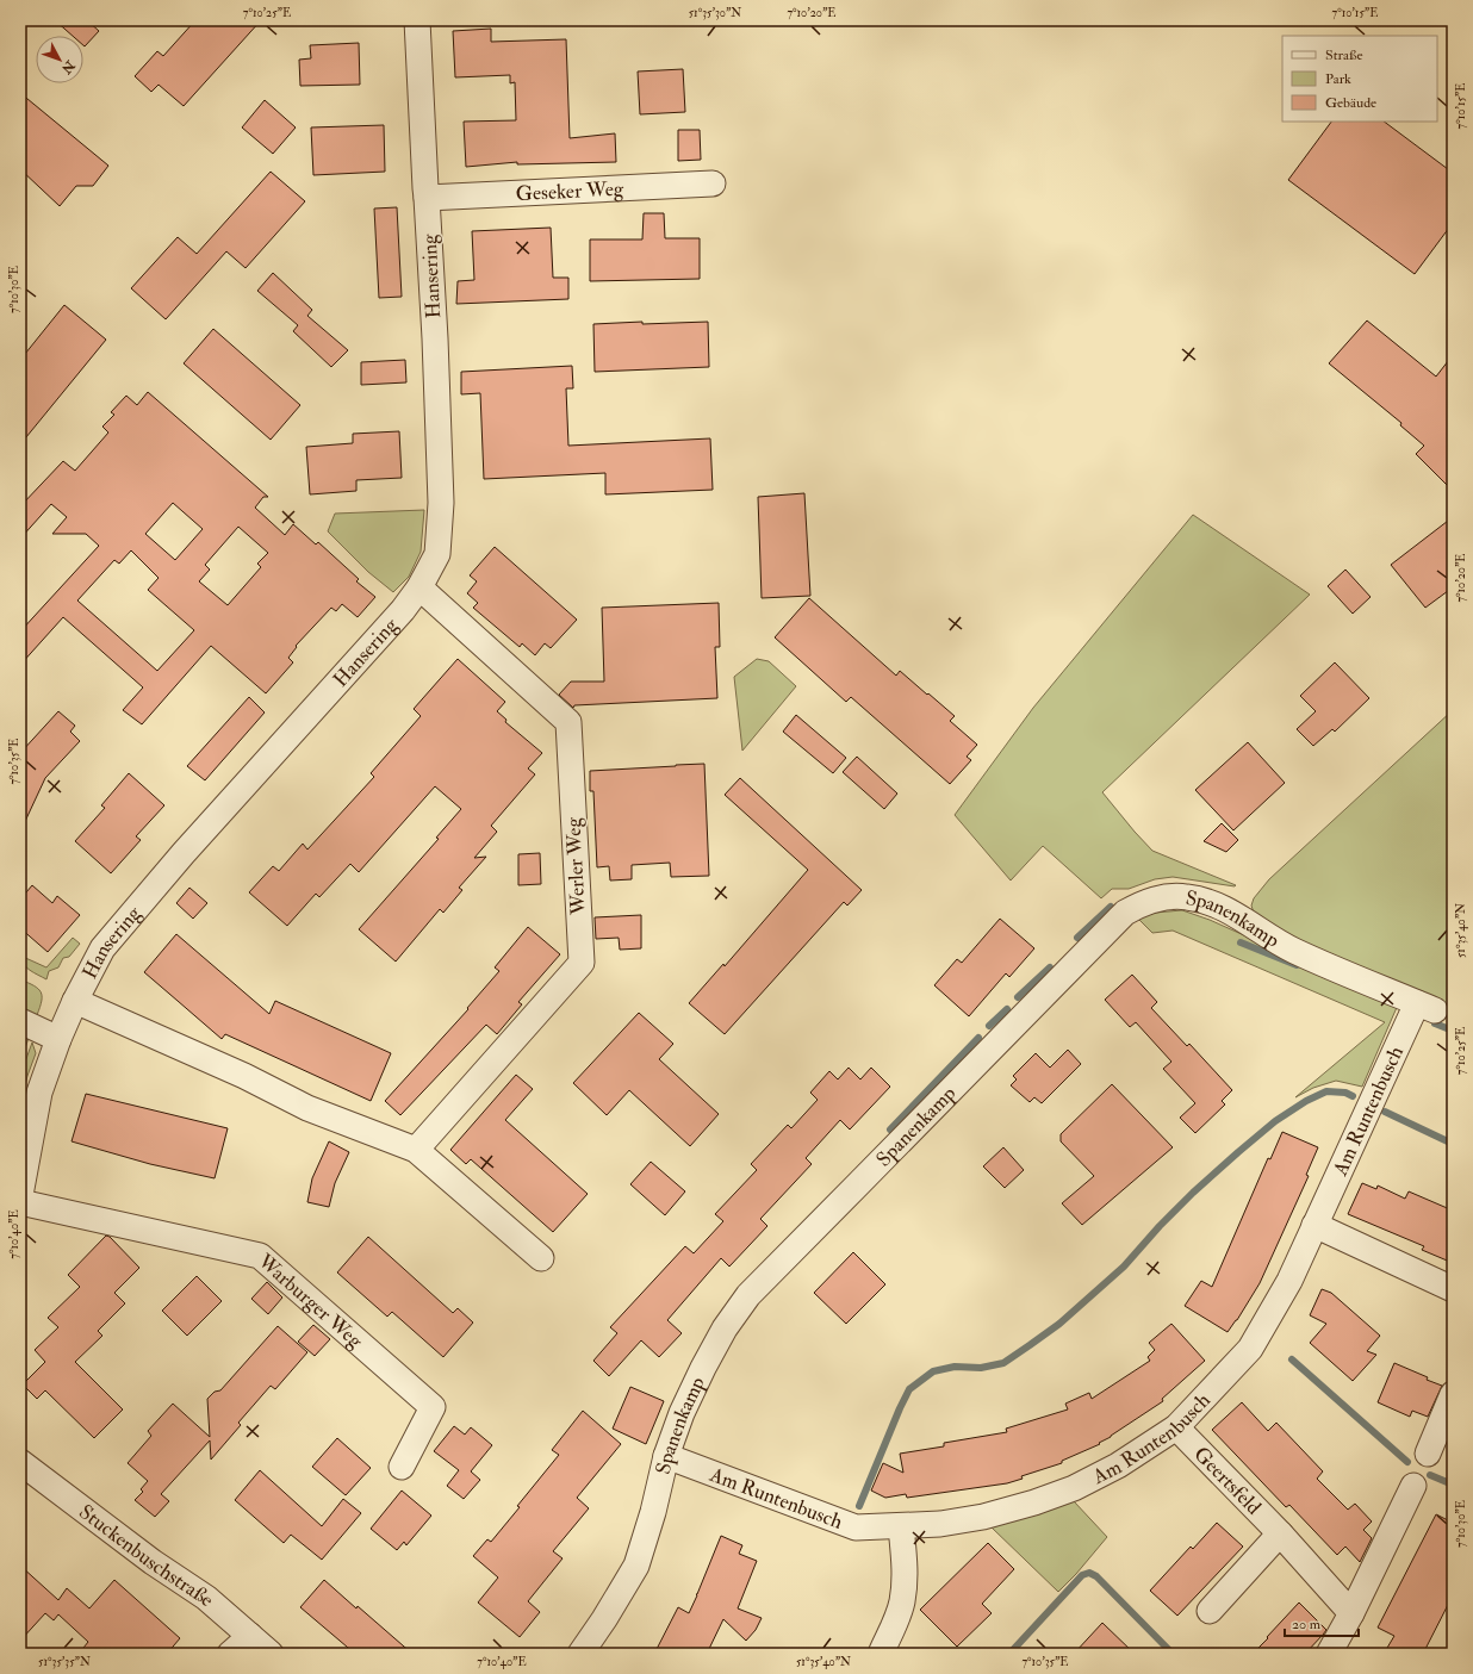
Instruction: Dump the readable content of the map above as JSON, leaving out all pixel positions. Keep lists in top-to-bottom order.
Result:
{
  "streets": {
    "street": [
      "Geseker Weg",
      "Hansering",
      "Werler Weg",
      "Spanenkamp",
      "Am Runtenbusch",
      "Warburger Weg",
      "Geertsfeld",
      "Stuckenbuschstraße"
    ]
  },
  "crossings": [
    ["Geseker Weg", "Hansering"],
    ["Hansering", "Werler Weg"],
    ["Spanenkamp", "Am Runtenbusch"],
    ["Am Runtenbusch", "Geertsfeld"]
  ],
  "legend": ["Straße", "Park", "Gebäude"],
  "scale_bar": "20 m",
  "north": "bottom right",
  "coordinates": [
    "7°10'25\"E",
    "51°35'30\"N",
    "7°10'20\"E",
    "7°10'15\"E",
    "7°10'30\"E",
    "7°10'35\"E",
    "51°35'40\"N",
    "7°10'40\"E",
    "51°35'35\"N"
  ]
}
